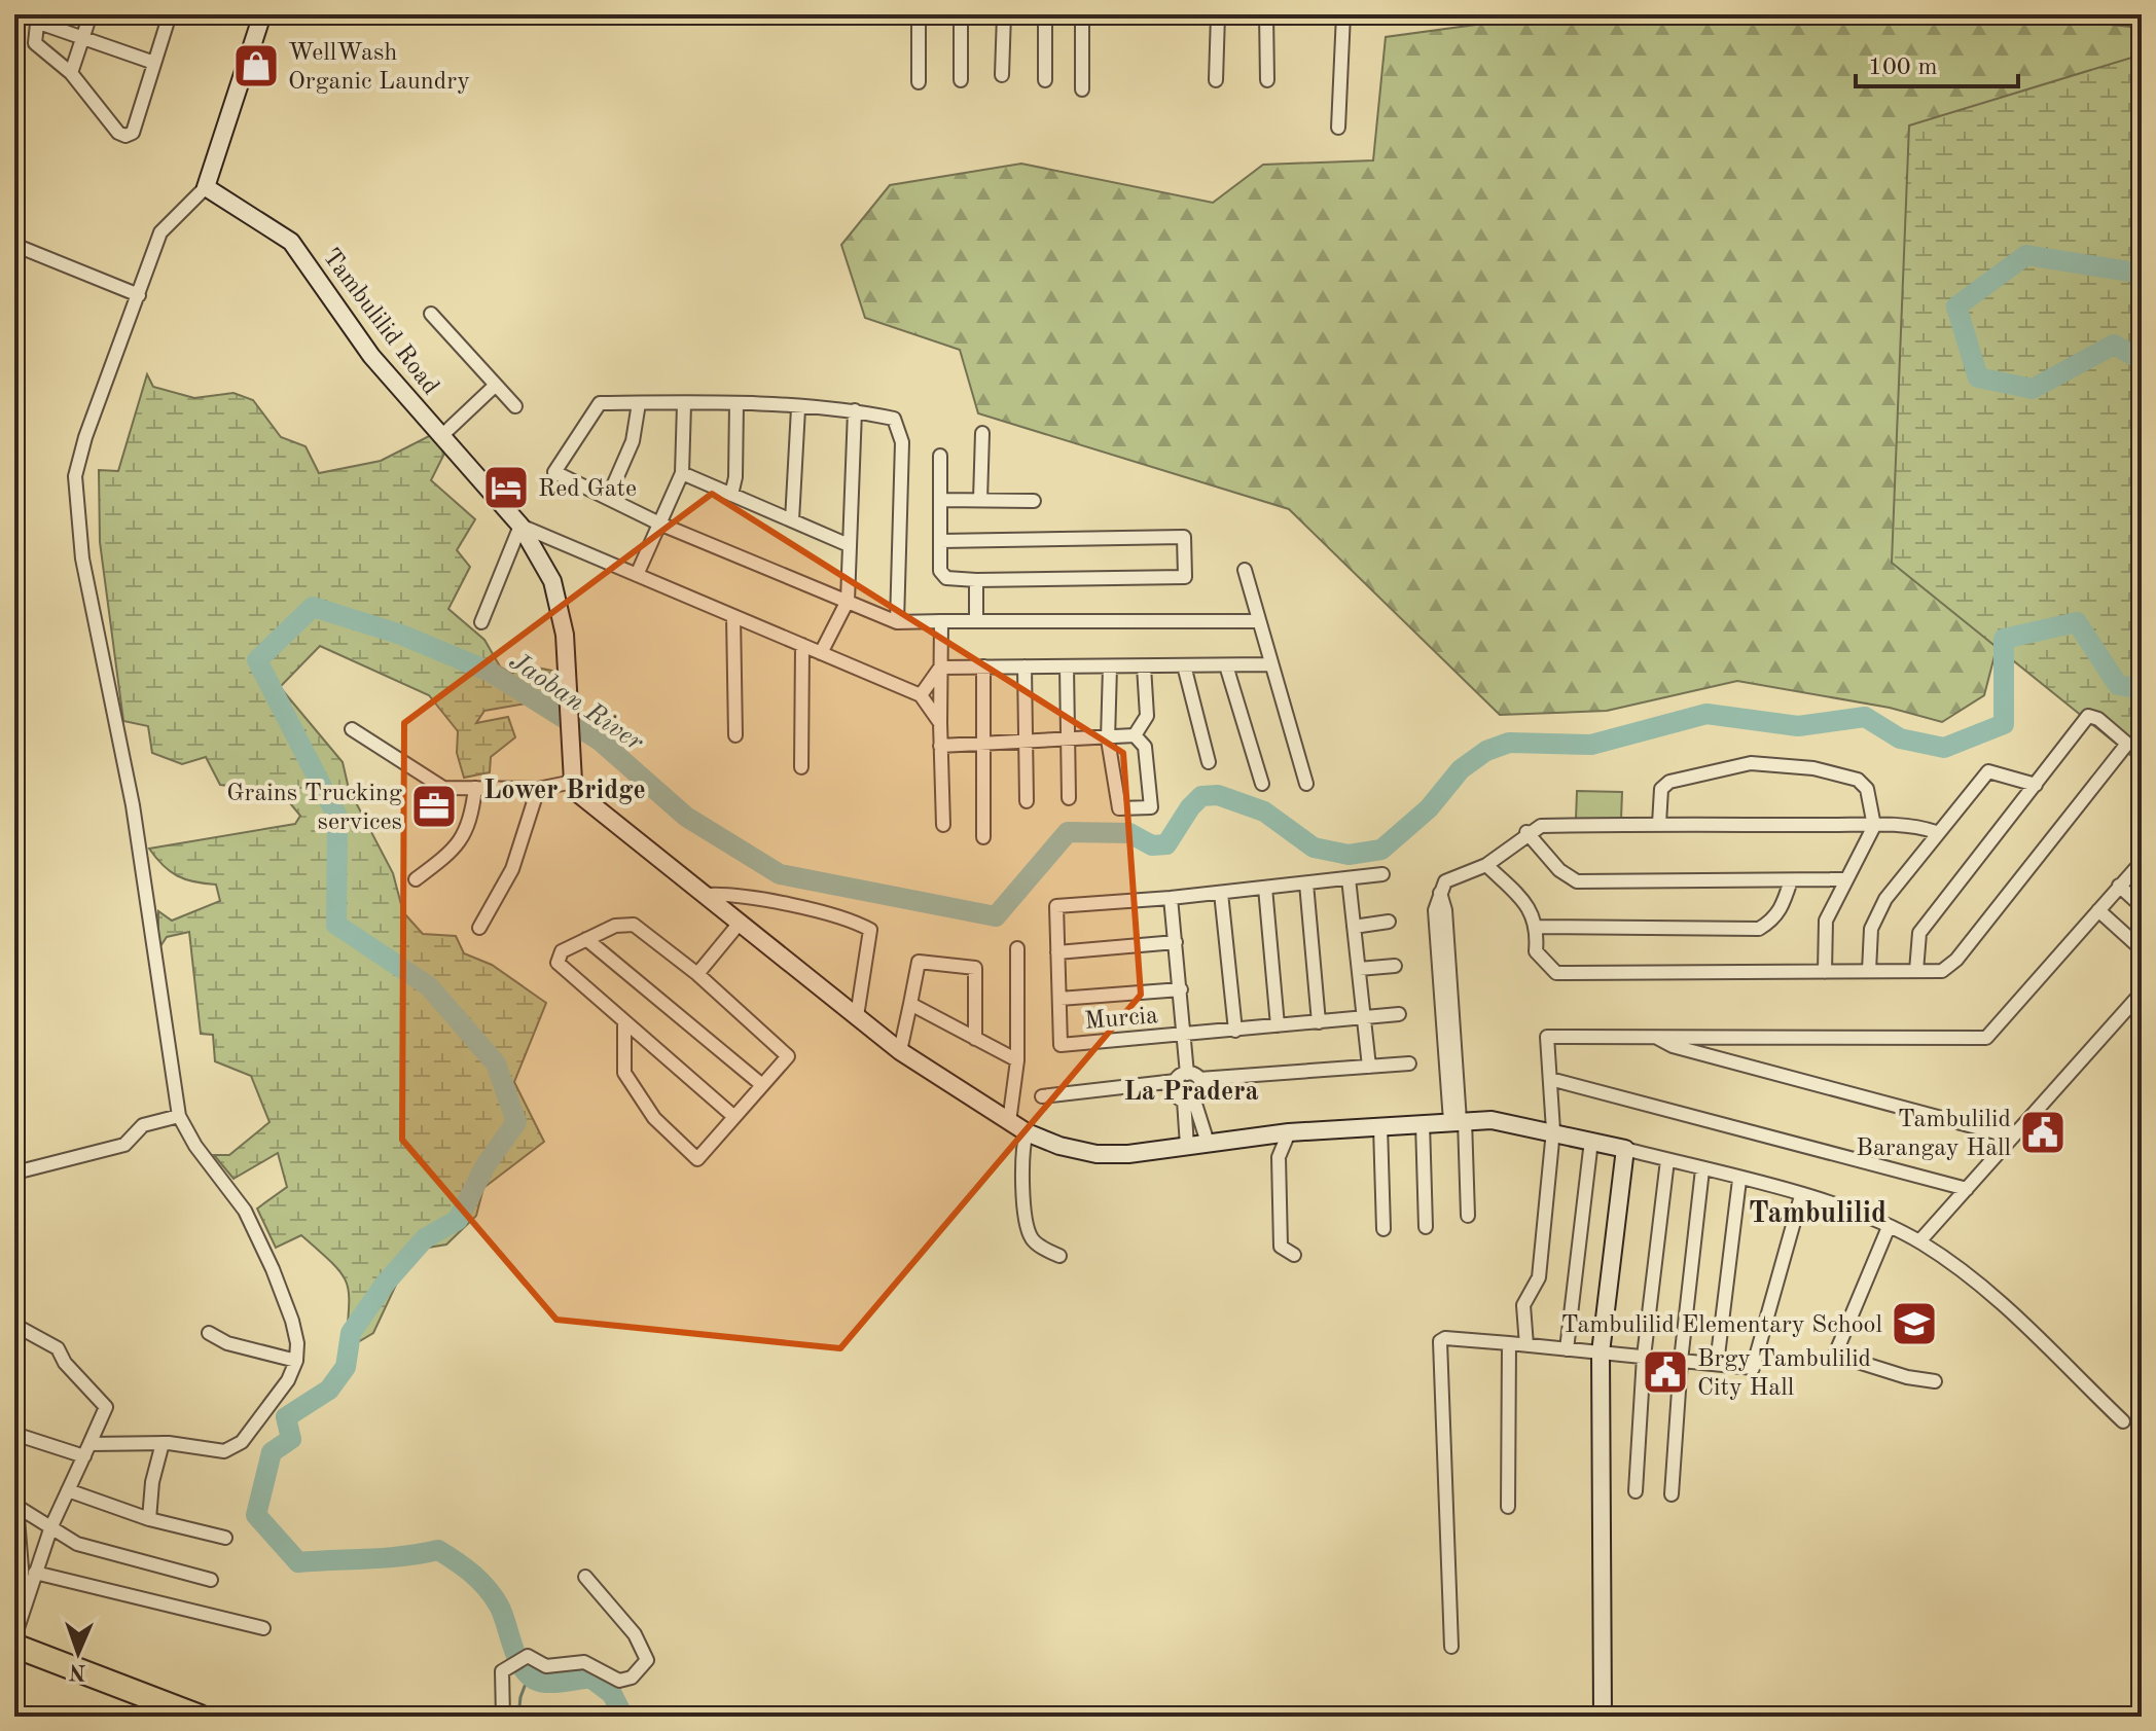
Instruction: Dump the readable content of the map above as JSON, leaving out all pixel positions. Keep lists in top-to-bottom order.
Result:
{
  "streets": {
    "street": ["Tambulilid Road", "Murcia"]
  },
  "districts": ["Lower Bridge", "La Pradera", "Tambulilid"],
  "water": ["Jaoban River"],
  "places": {
    "shop": ["WellWash Organic Laundry"],
    "hotel": ["Red Gate"],
    "office": ["Grains Trucking services"],
    "public building": ["Tambulilid Barangay Hall", "Brgy Tambulilid City Hall"],
    "school or university": ["Tambulilid Elementary School"]
  },
  "scale_bar": "100 m",
  "north": "bottom"
}
